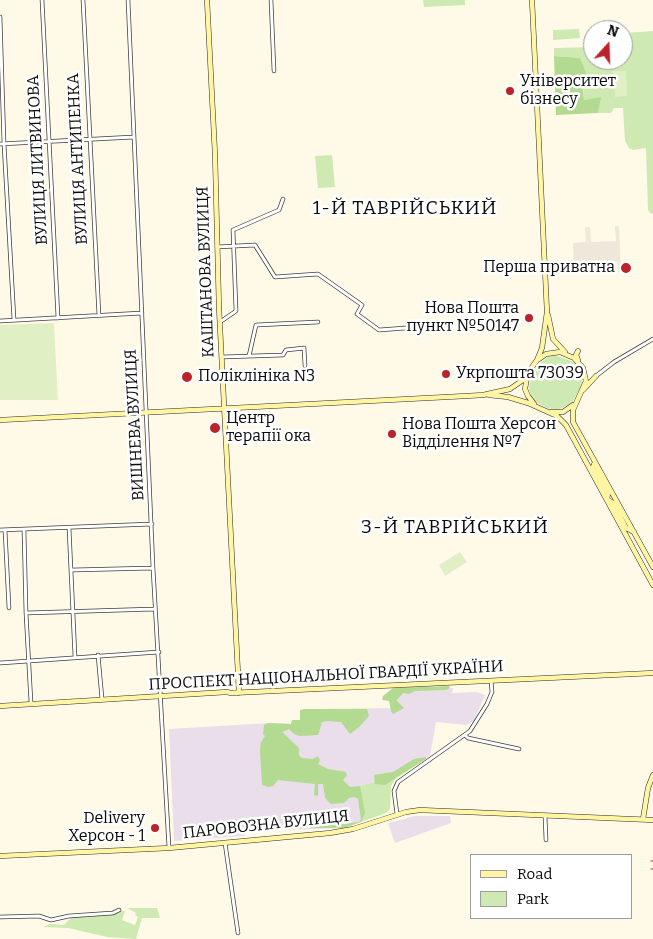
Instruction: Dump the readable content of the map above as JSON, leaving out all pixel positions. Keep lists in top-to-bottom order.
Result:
{
  "streets": {
    "street": [
      "ВУЛИЦЯ АНТИПЕНКА",
      "ВУЛИЦЯ ЛИТВИНОВА",
      "КАШТАНОВА ВУЛИЦЯ",
      "ВИШНЕВА ВУЛИЦЯ",
      "ПРОСПЕКТ НАЦІОНАЛЬНОЇ ГВАРДІЇ УКРАЇНИ",
      "ПАРОВОЗНА ВУЛИЦЯ"
    ]
  },
  "crossings": [
    ["КАШТАНОВА ВУЛИЦЯ", "ПРОСПЕКТ НАЦІОНАЛЬНОЇ ГВАРДІЇ УКРАЇНИ"],
    ["ВИШНЕВА ВУЛИЦЯ", "ПРОСПЕКТ НАЦІОНАЛЬНОЇ ГВАРДІЇ УКРАЇНИ"],
    ["ВИШНЕВА ВУЛИЦЯ", "ПАРОВОЗНА ВУЛИЦЯ"]
  ],
  "districts": ["1-Й ТАВРІЙСЬКИЙ", "3-Й ТАВРІЙСЬКИЙ"],
  "places": [
    "Університет бізнесу",
    "Перша приватна",
    "Нова Пошта пункт №50147",
    "Укрпошта 73039",
    "Поліклініка N3",
    "Центр терапії ока",
    "Нова Пошта Херсон Відділення №7",
    "Delivery Херсон - 1"
  ],
  "legend": ["Road", "Park"],
  "north": "top"
}
